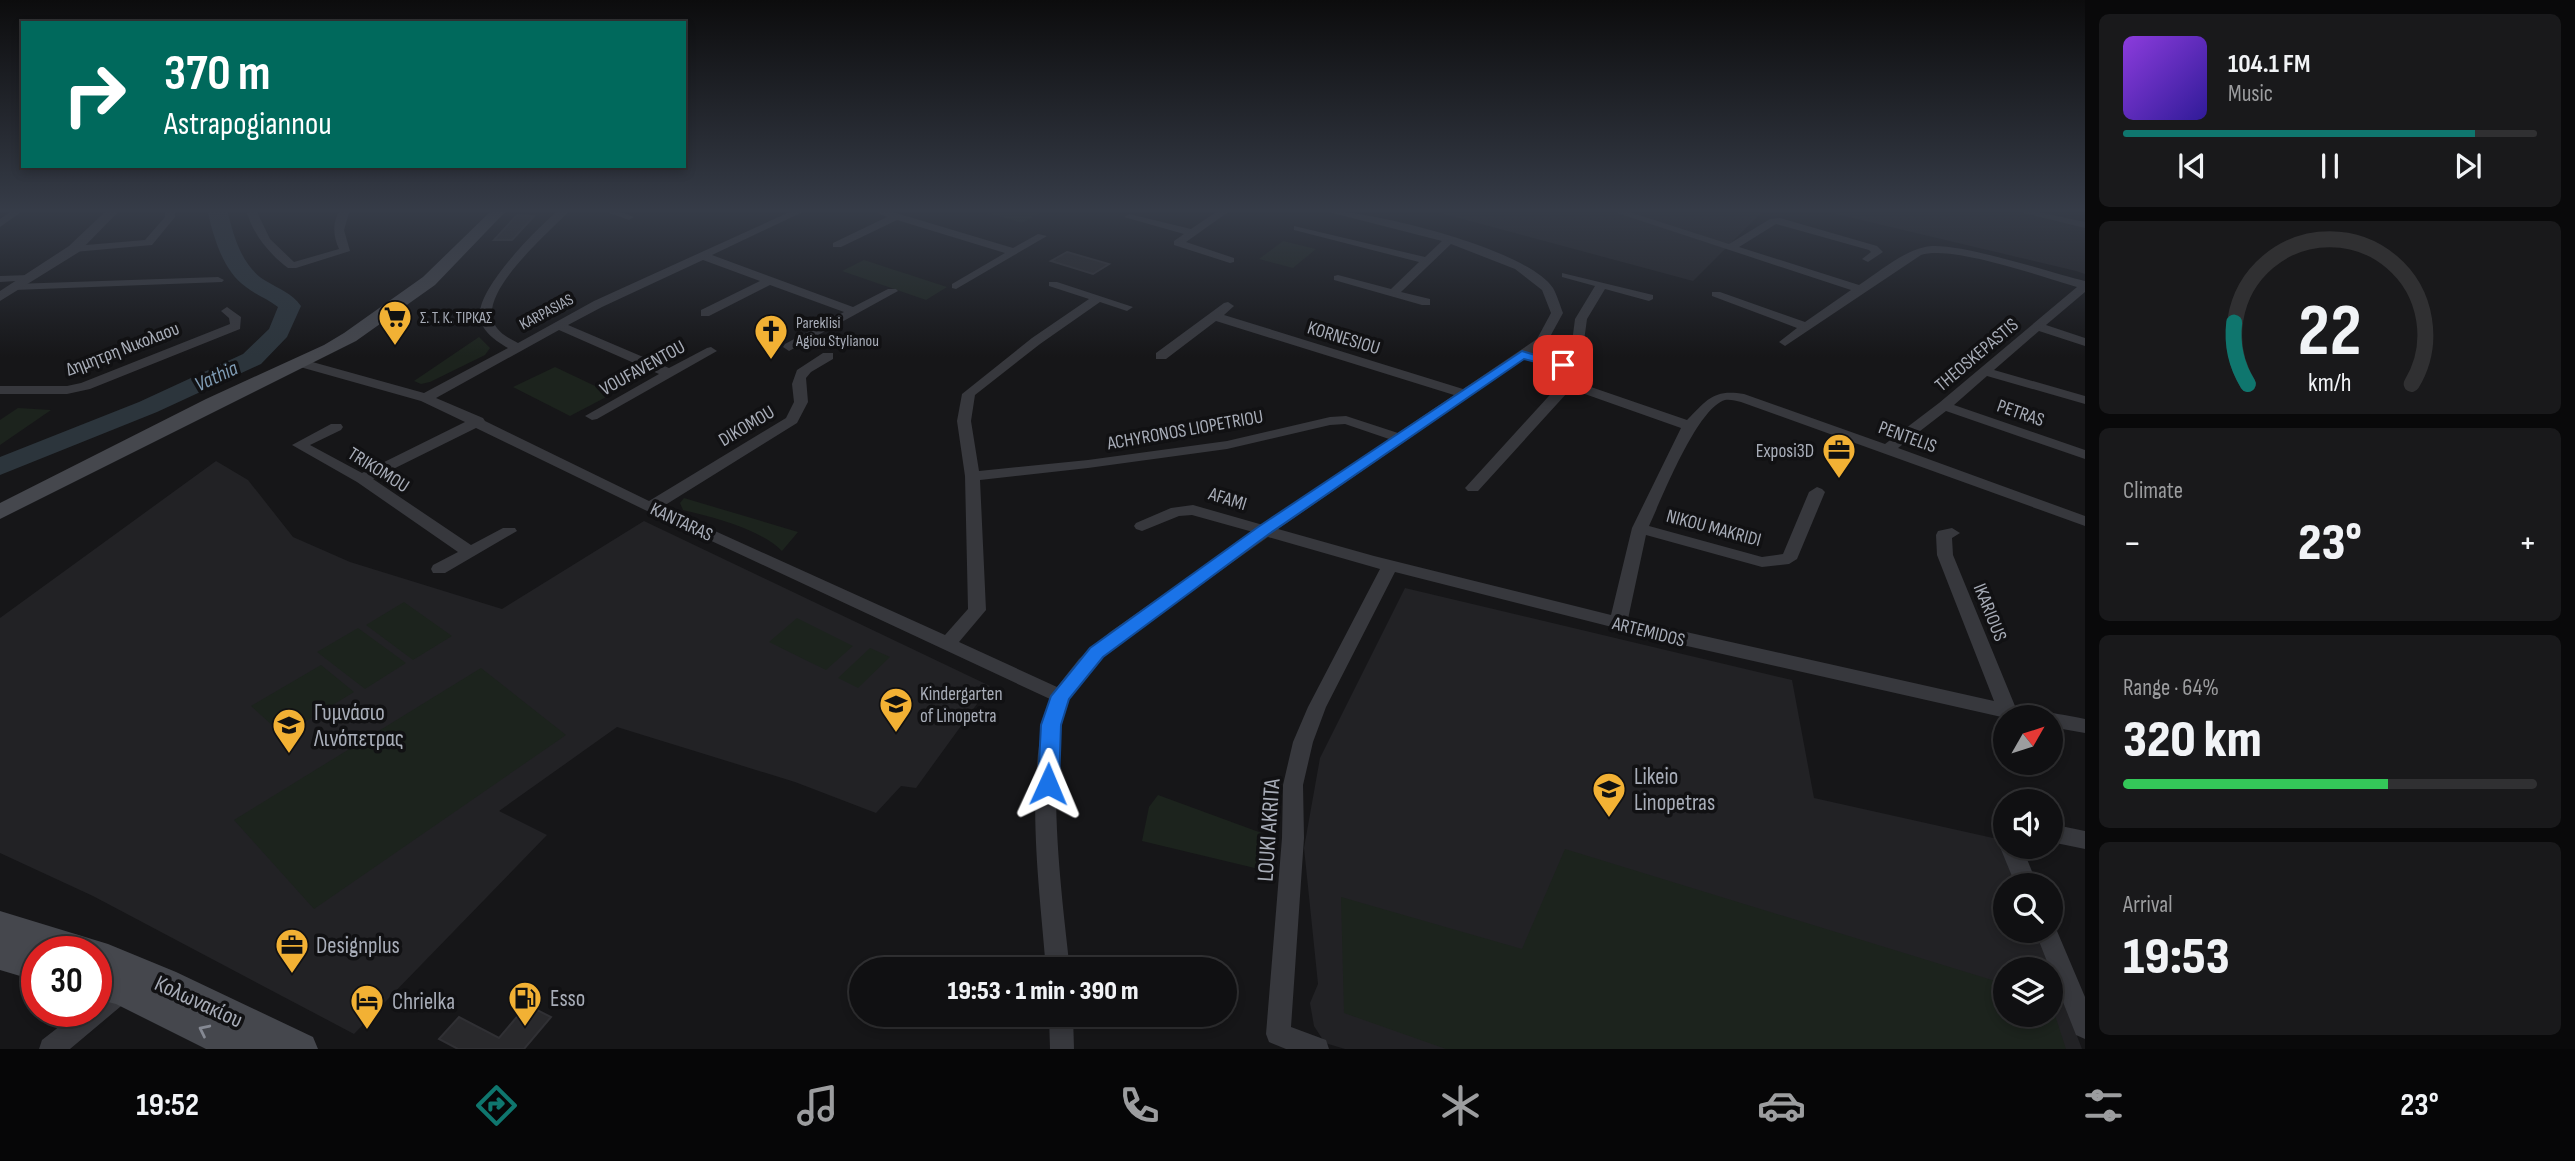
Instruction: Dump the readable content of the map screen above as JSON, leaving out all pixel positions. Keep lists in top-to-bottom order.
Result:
{
  "streets": {
    "main road": ["Κολωνακίου"],
    "street": [
      "KARPASIAS",
      "KORNESIOU",
      "Δημητρη Νικολαου",
      "THEOSKEPASTIS",
      "VOUFAVENTOU",
      "PETRAS",
      "DIKOMOU",
      "ACHYRONOS LIOPETRIOU",
      "PENTELIS",
      "TRIKOMOU",
      "AFAMI",
      "KANTARAS",
      "NIKOU MAKRIDI",
      "IKARIOUS",
      "ARTEMIDOS",
      "LOUKI AKRITA"
    ]
  },
  "crossings": [
    ["KARPASIAS", "KANTARAS"],
    ["THEOSKEPASTIS", "PETRAS"],
    ["THEOSKEPASTIS", "PENTELIS"],
    ["DIKOMOU", "KANTARAS"],
    ["AFAMI", "ARTEMIDOS"],
    ["ARTEMIDOS", "LOUKI AKRITA"]
  ],
  "water": ["Vathia"],
  "places": {
    "supermarket": ["Σ. Τ. Κ. ΤΙΡΚΑΣ"],
    "church": ["Pareklisi Agiou Stylianou"],
    "office": ["Exposi3D", "Designplus"],
    "school or university": ["Kindergarten of Linopetra", "Γυμνάσιο Λινόπετρας", "Likeio Linopetras"],
    "fuel station": ["Esso"],
    "hotel": ["Chrielka"]
  },
  "north": "top right",
  "page": {
    "turn": ["370 m", "Astrapogiannou"],
    "song": ["104.1 FM", "Music"],
    "tile": [
      "Climate",
      ["Range · 64%", "320 km"],
      ["Arrival", "19:53"]
    ],
    "heat": ["−", "23°", "+"],
    "limit": "30",
    "trip": "19:53 · 1 min · 390 m",
    "tabs": ["19:52", "23°"],
    "gauge": ["22", "km/h"]
  }
}
